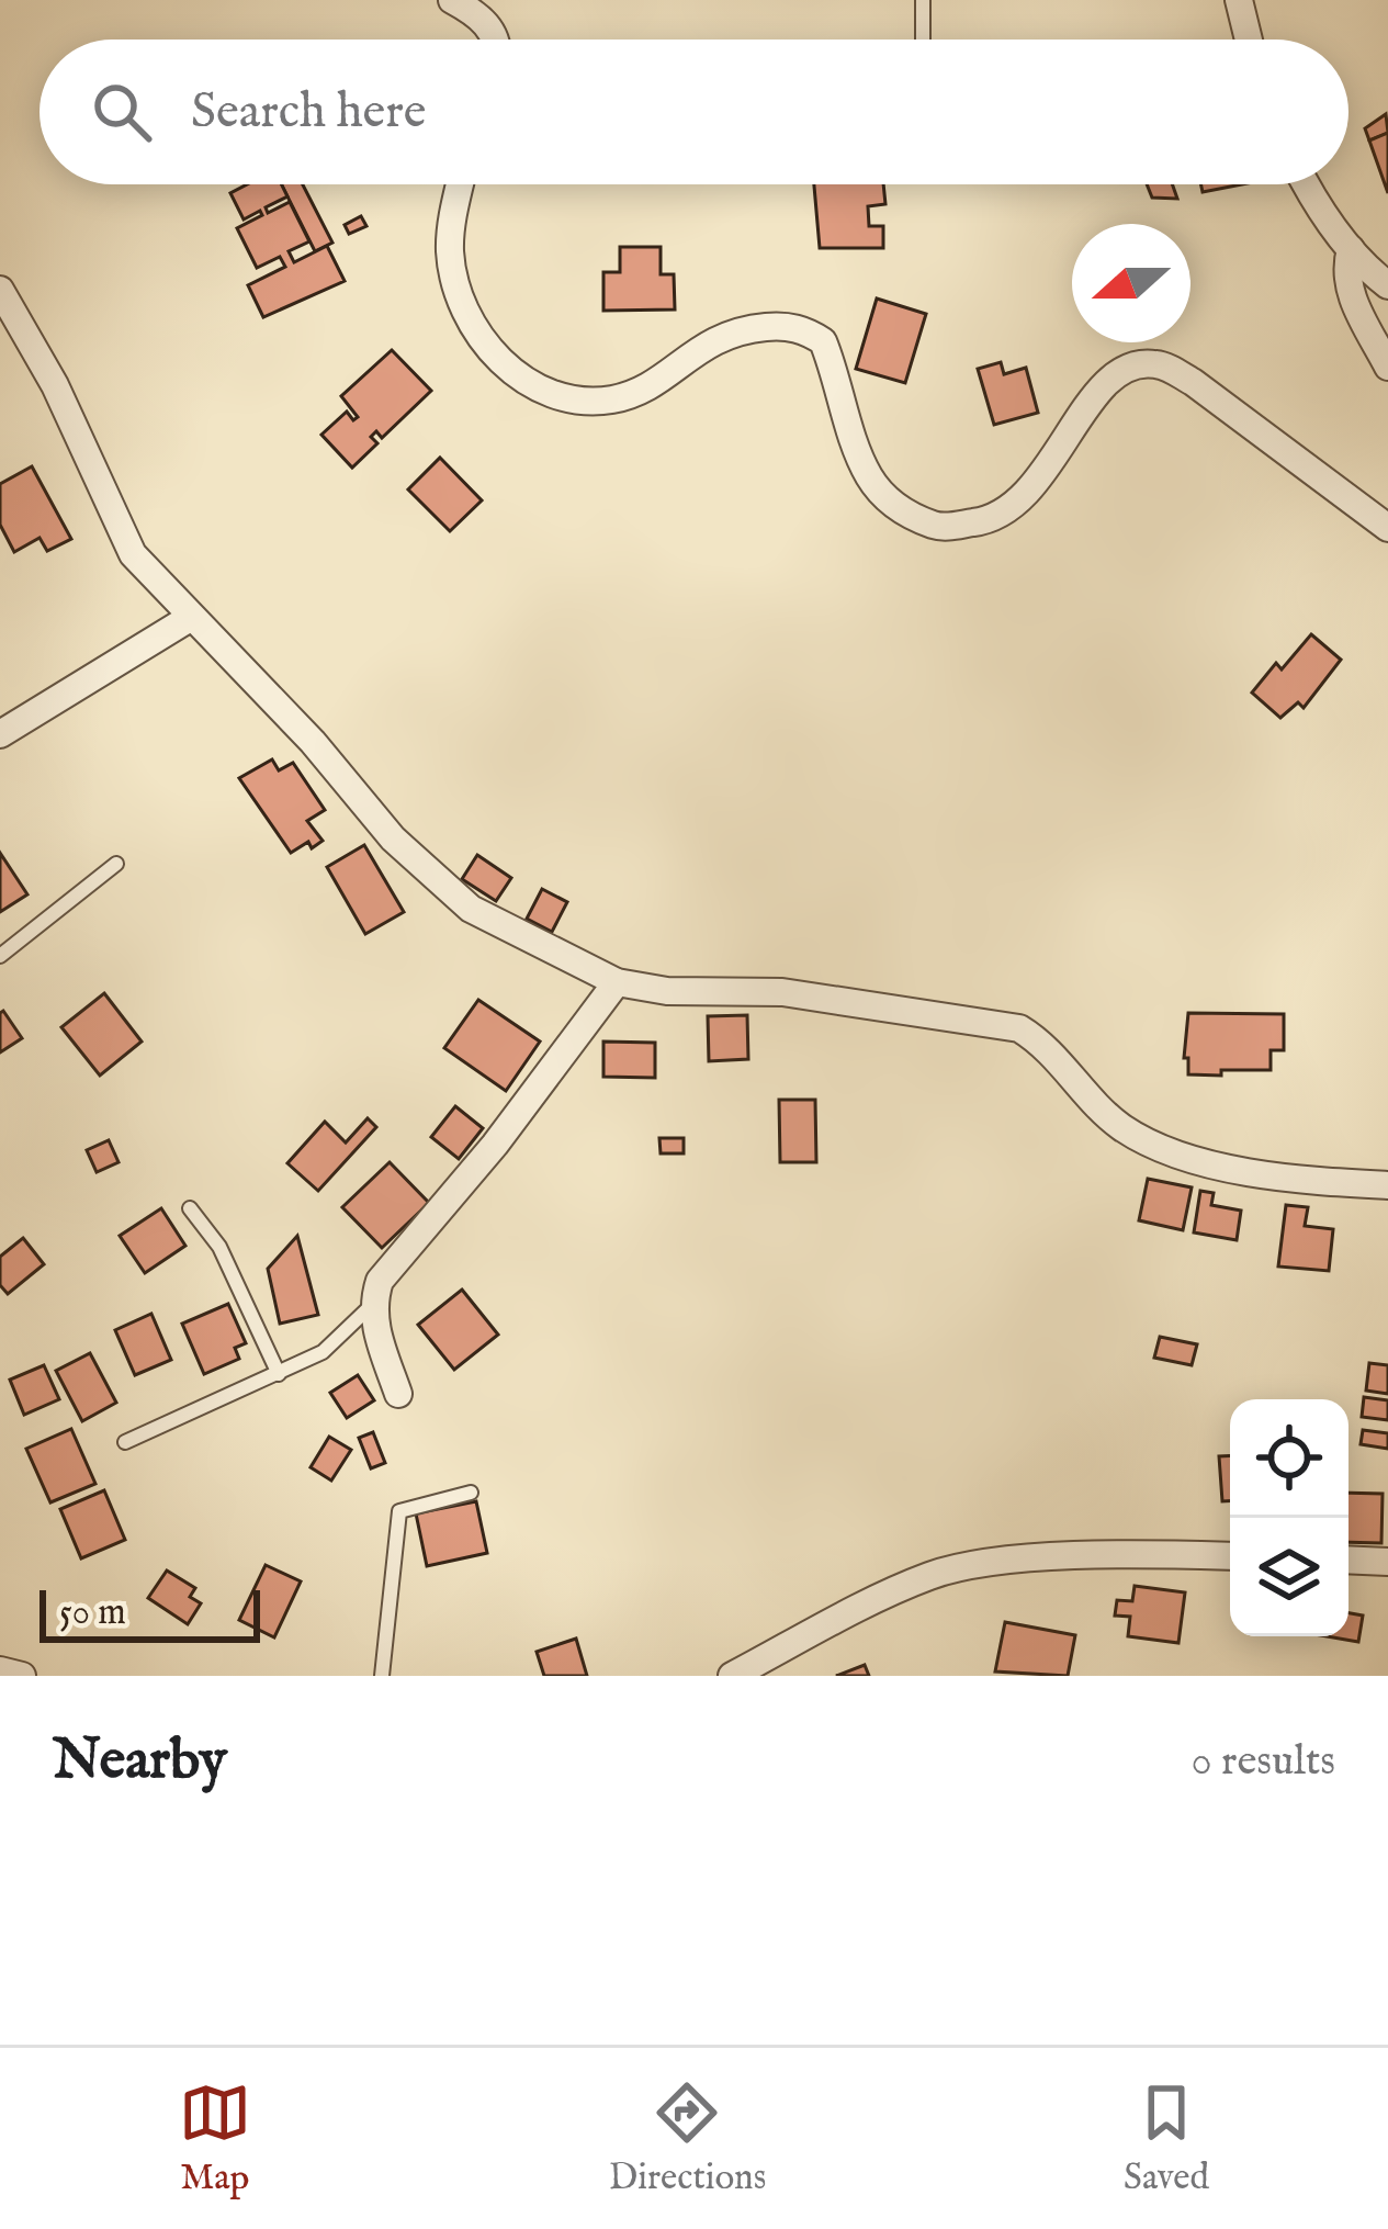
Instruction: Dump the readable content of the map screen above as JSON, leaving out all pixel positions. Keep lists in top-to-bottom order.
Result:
{
  "scale_bar": "50 m",
  "north": "left",
  "page": {
    "search": "Search here",
    "scale": "50 m",
    "heading": ["Nearby", "0 results"],
    "nav": ["Map", "Directions", "Saved"]
  }
}
